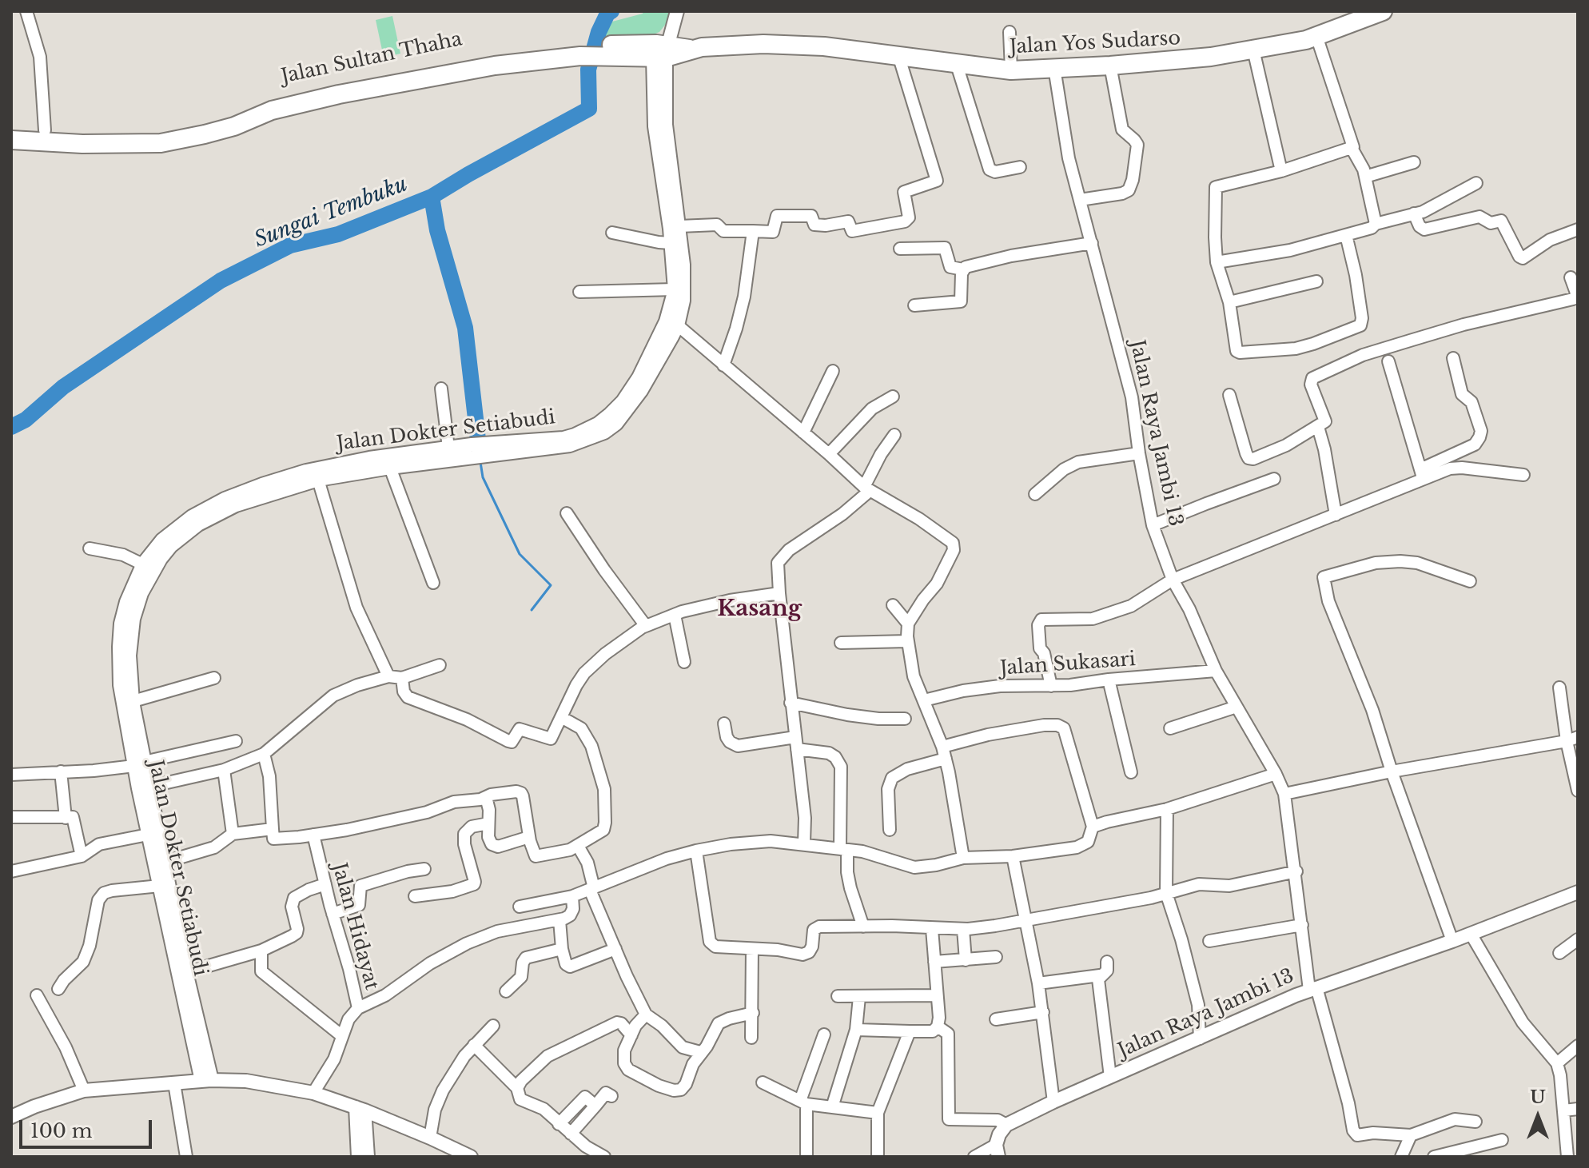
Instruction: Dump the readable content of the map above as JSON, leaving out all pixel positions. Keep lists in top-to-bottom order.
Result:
{
  "streets": {
    "highway": ["Jalan Yos Sudarso", "Jalan Sultan Thaha"],
    "street": [
      "Jalan Dokter Setiabudi",
      "Jalan Raya Jambi 13",
      "Jalan Sukasari",
      "Jalan Hidayat"
    ]
  },
  "crossings": [
    ["Jalan Yos Sudarso", "Jalan Sultan Thaha"],
    ["Jalan Yos Sudarso", "Jalan Dokter Setiabudi"],
    ["Jalan Yos Sudarso", "Jalan Raya Jambi 13"],
    ["Jalan Sultan Thaha", "Jalan Dokter Setiabudi"],
    ["Jalan Raya Jambi 13", "Jalan Sukasari"]
  ],
  "districts": ["Kasang"],
  "water": ["Sungai Tembuku"],
  "scale_bar": "100 m",
  "north": "top"
}
